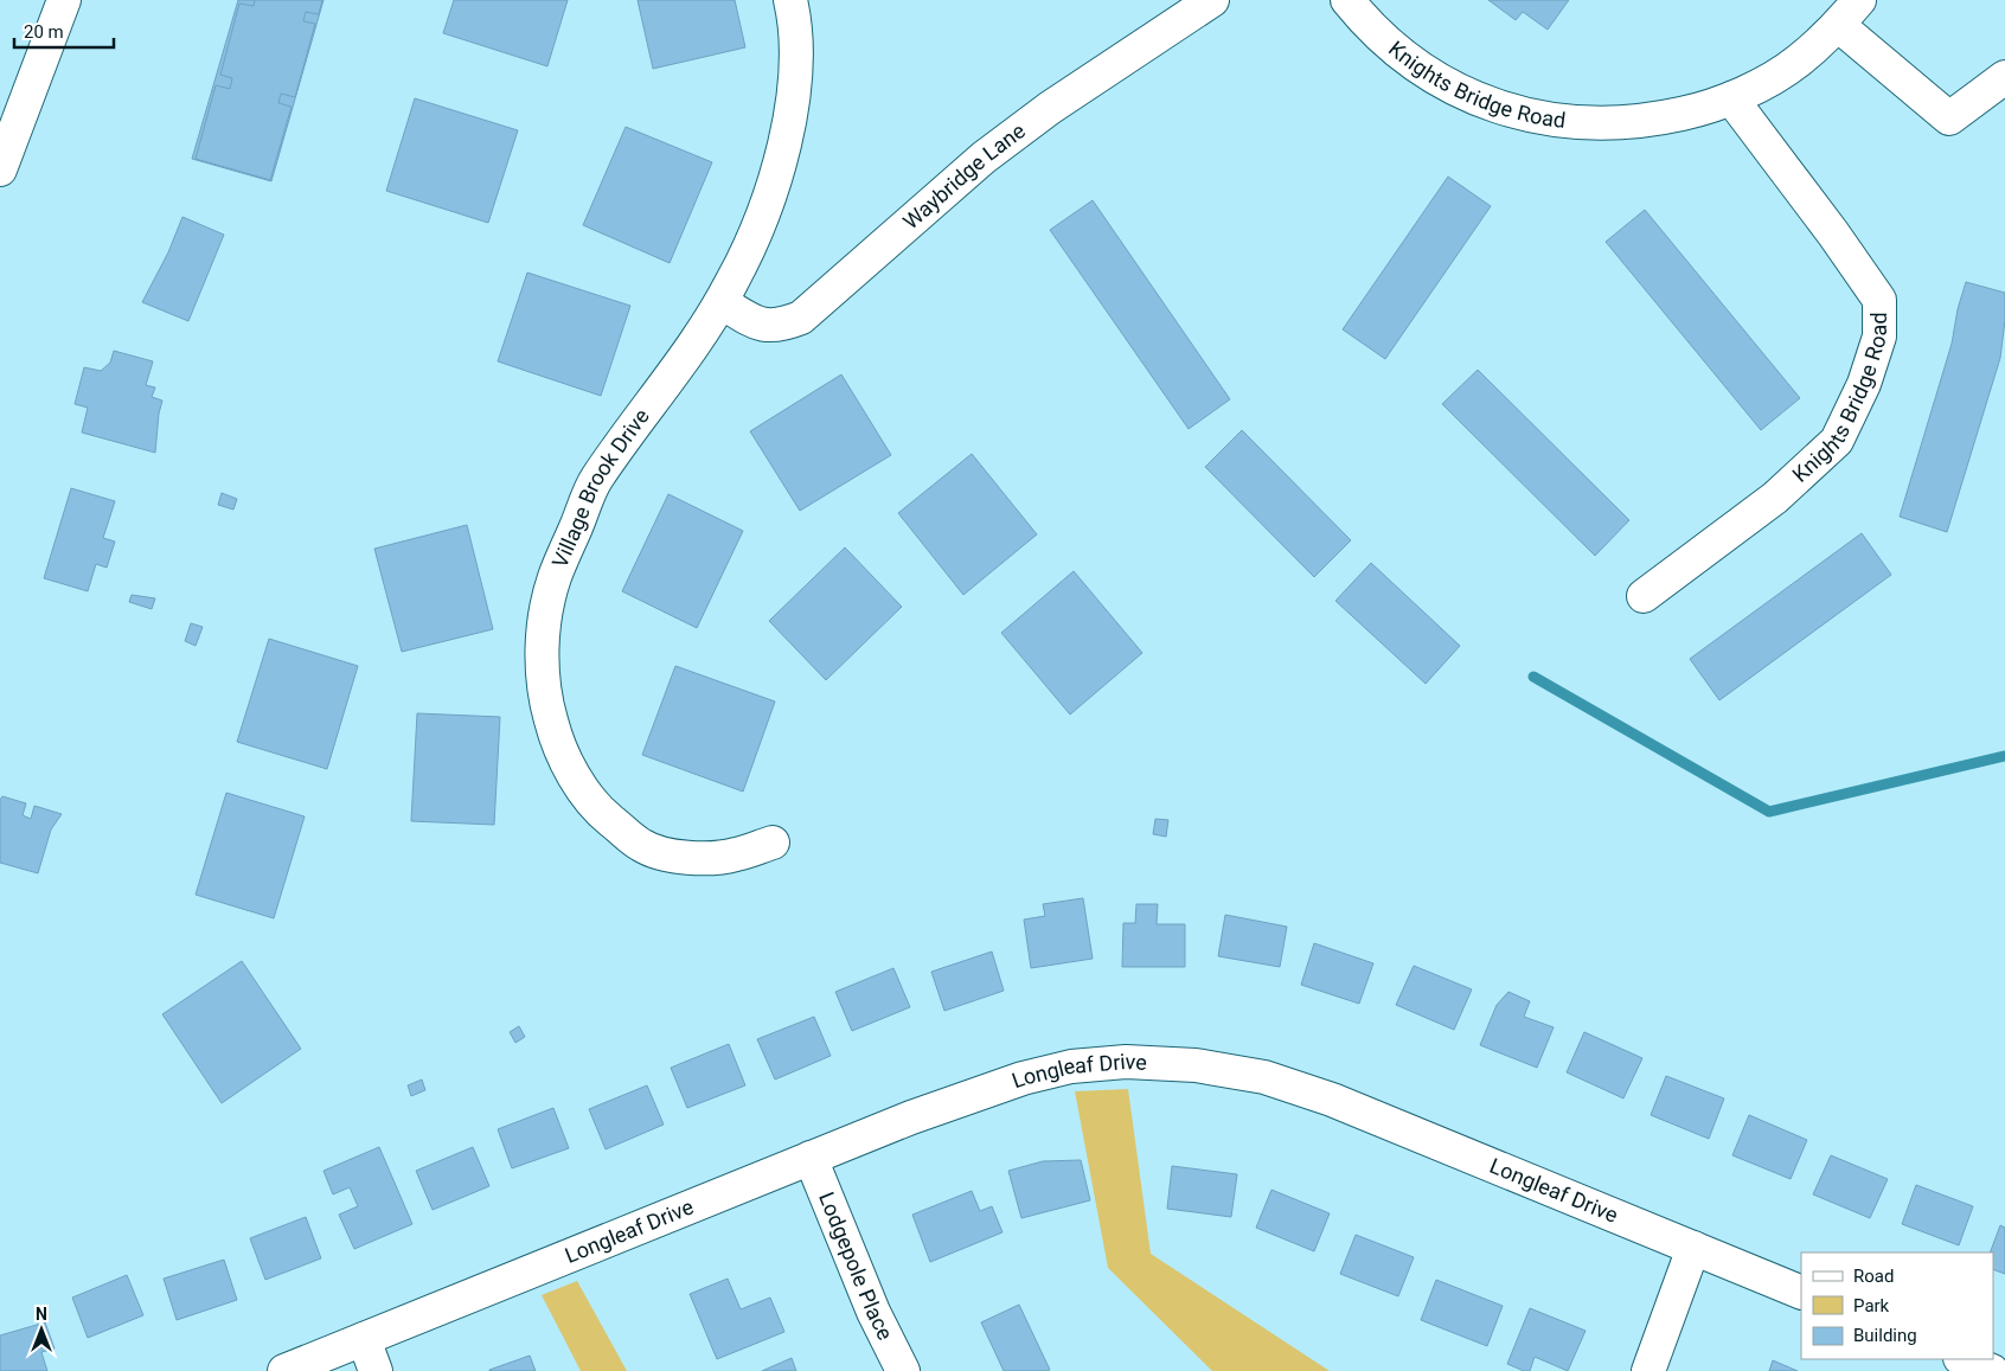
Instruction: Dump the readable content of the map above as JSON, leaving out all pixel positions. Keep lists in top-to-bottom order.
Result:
{
  "streets": {
    "street": [
      "Knights Bridge Road",
      "Waybridge Lane",
      "Village Brook Drive",
      "Longleaf Drive",
      "Lodgepole Place"
    ]
  },
  "crossings": [
    ["Waybridge Lane", "Village Brook Drive"],
    ["Longleaf Drive", "Lodgepole Place"]
  ],
  "legend": ["Road", "Park", "Building"],
  "scale_bar": "20 m",
  "north": "top"
}
